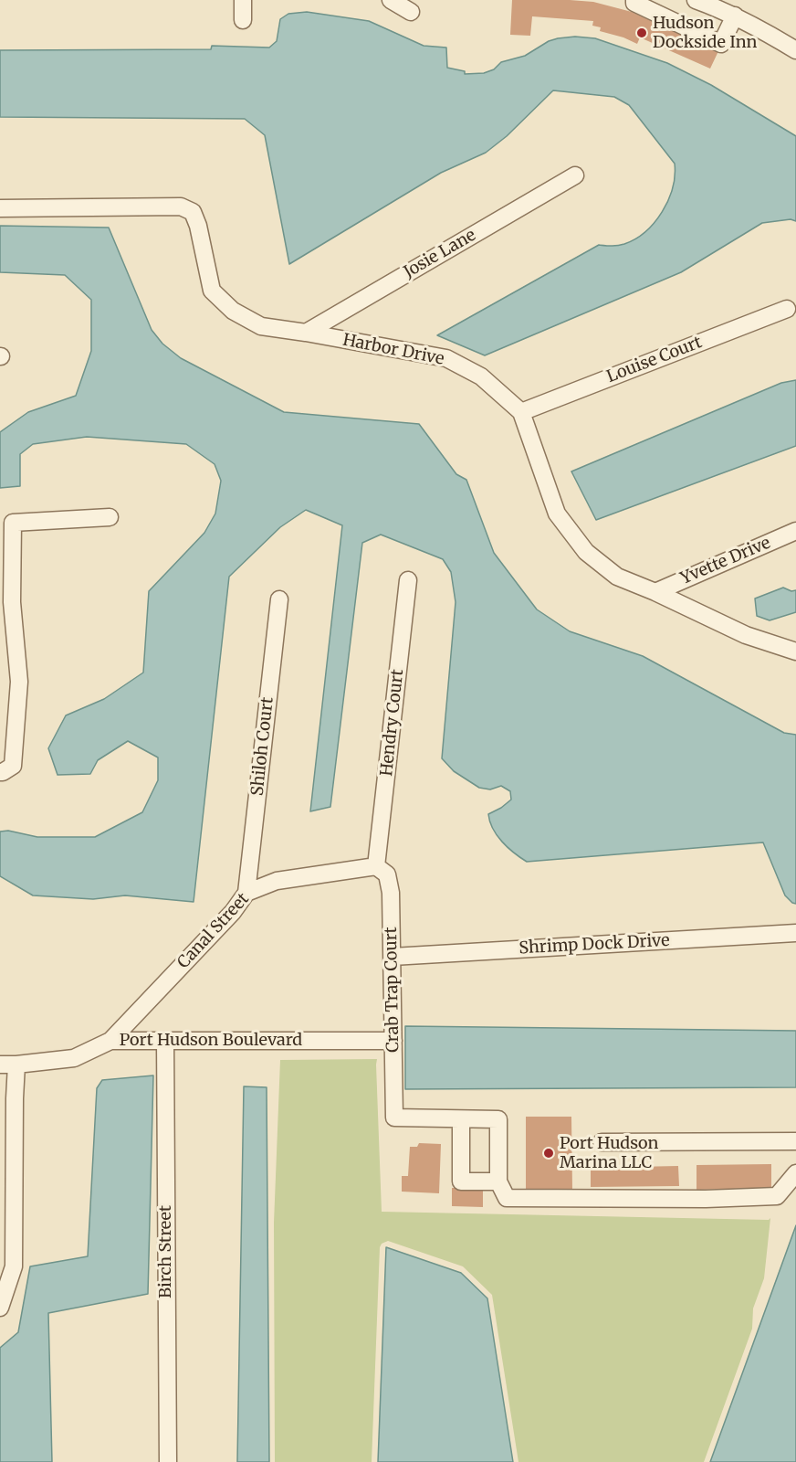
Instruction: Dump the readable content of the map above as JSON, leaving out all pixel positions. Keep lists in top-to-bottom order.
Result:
{
  "streets": {
    "street": [
      "Josie Lane",
      "Harbor Drive",
      "Louise Court",
      "Yvette Drive",
      "Hendry Court",
      "Shiloh Court",
      "Canal Street",
      "Shrimp Dock Drive",
      "Crab Trap Court",
      "Port Hudson Boulevard",
      "Birch Street"
    ]
  },
  "crossings": [
    ["Josie Lane", "Harbor Drive"],
    ["Harbor Drive", "Louise Court"],
    ["Harbor Drive", "Yvette Drive"],
    ["Hendry Court", "Canal Street"],
    ["Hendry Court", "Crab Trap Court"],
    ["Shiloh Court", "Canal Street"],
    ["Canal Street", "Crab Trap Court"],
    ["Canal Street", "Port Hudson Boulevard"],
    ["Shrimp Dock Drive", "Crab Trap Court"],
    ["Crab Trap Court", "Port Hudson Boulevard"],
    ["Port Hudson Boulevard", "Birch Street"]
  ],
  "places": ["Hudson Dockside Inn", "Port Hudson Marina LLC"]
}
